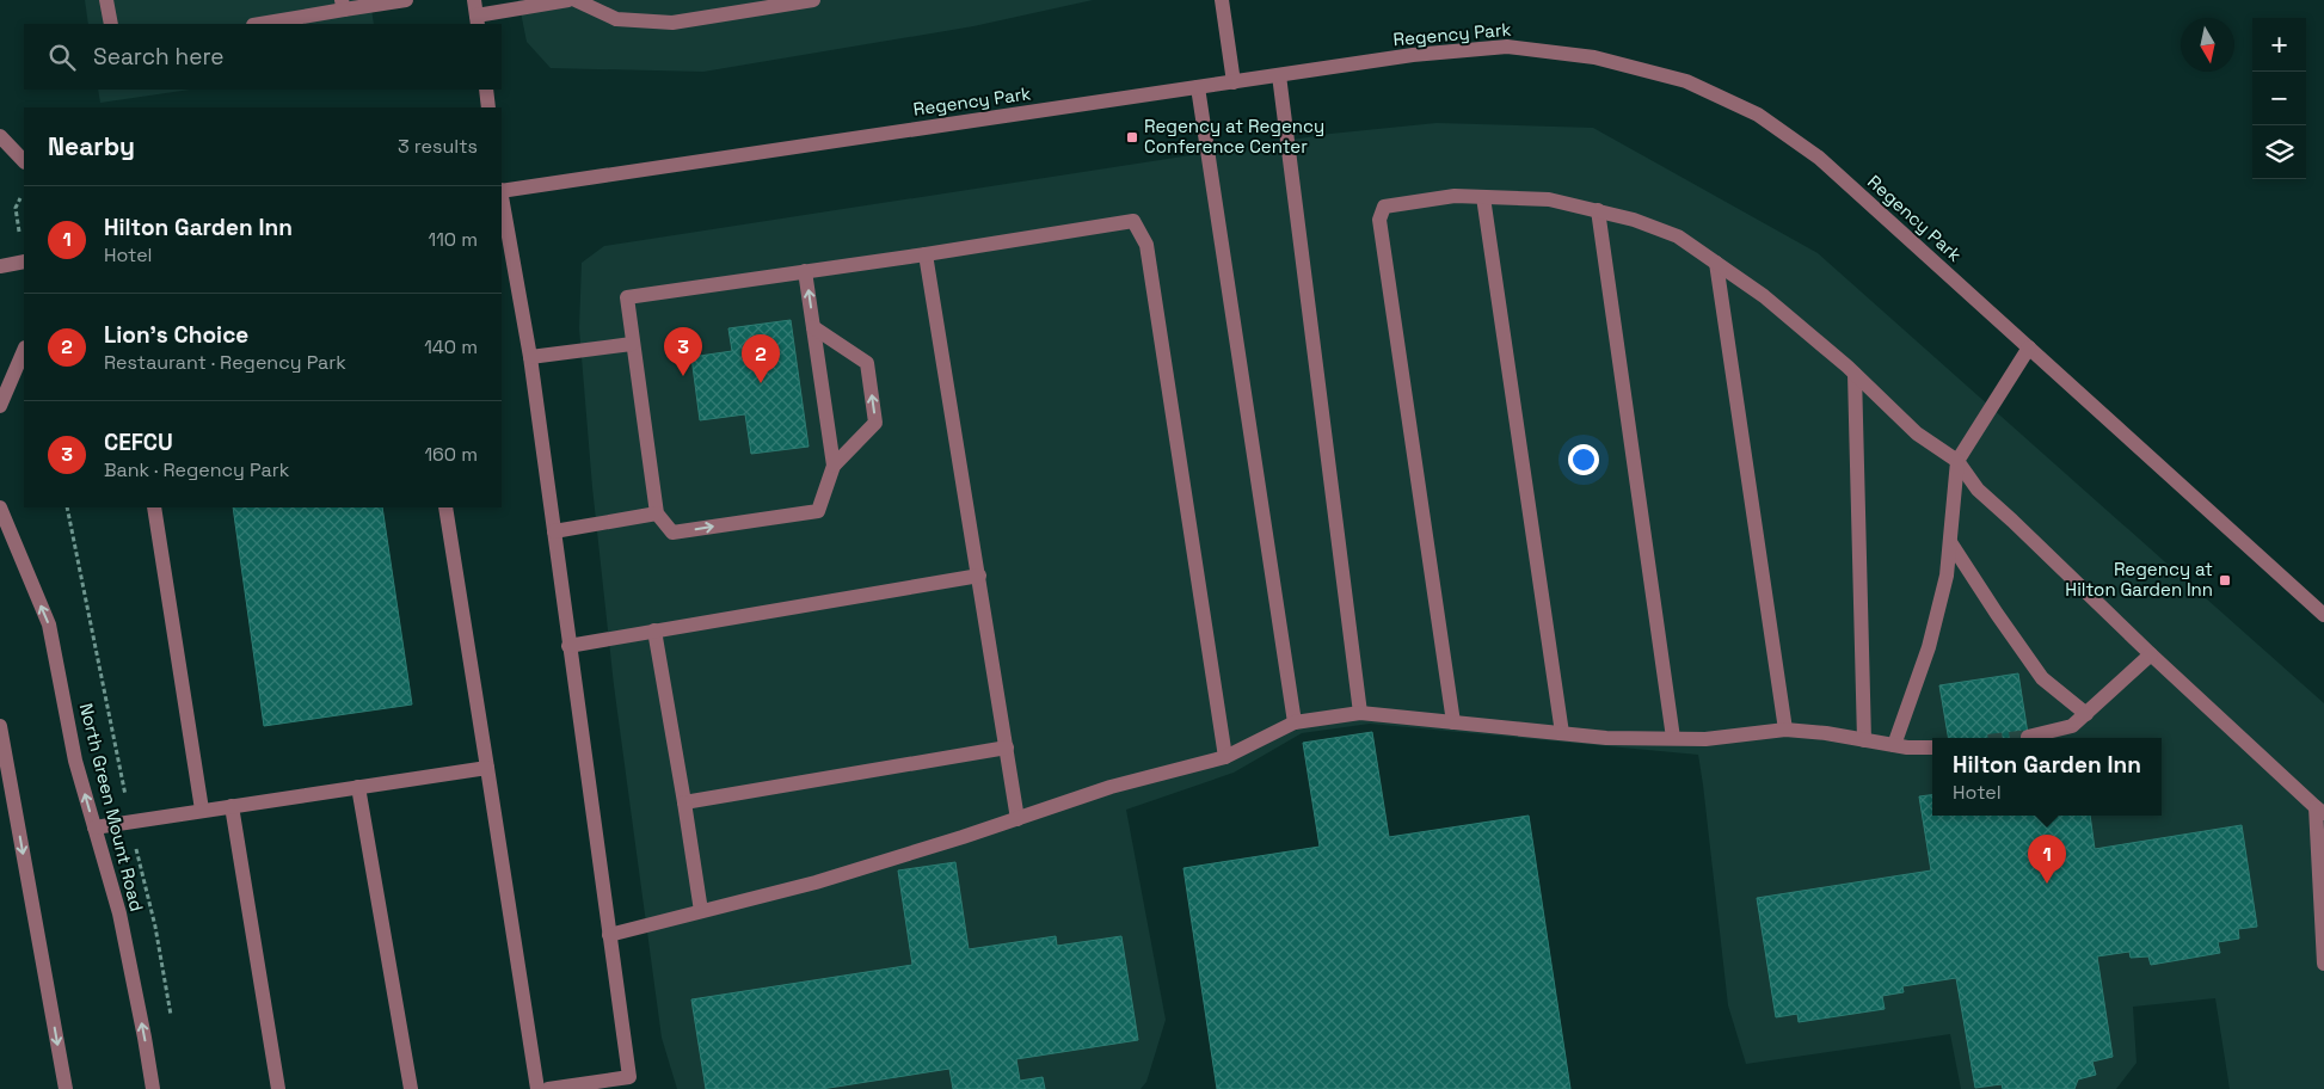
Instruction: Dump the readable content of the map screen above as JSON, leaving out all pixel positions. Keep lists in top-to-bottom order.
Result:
{
  "streets": {
    "street": ["Regency Park", "North Green Mount Road"]
  },
  "places": {
    "transit": ["Regency at Regency Conference Center", "Regency at Hilton Garden Inn"]
  },
  "north": "bottom",
  "page": {
    "map_buttons": ["+", "−"],
    "search": "Search here",
    "heading": ["Nearby", "3 results"],
    "list": [
      {
        "mark": "1",
        "name": "Hilton Garden Inn",
        "note": "Hotel",
        "value": "110 m"
      },
      {
        "mark": "2",
        "name": "Lion's Choice",
        "note": "Restaurant · Regency Park",
        "value": "140 m"
      },
      {
        "mark": "3",
        "name": "CEFCU",
        "note": "Bank · Regency Park",
        "value": "160 m"
      }
    ],
    "pins": ["3", "2", "1"],
    "popup": ["Hilton Garden Inn", "Hotel"]
  }
}
